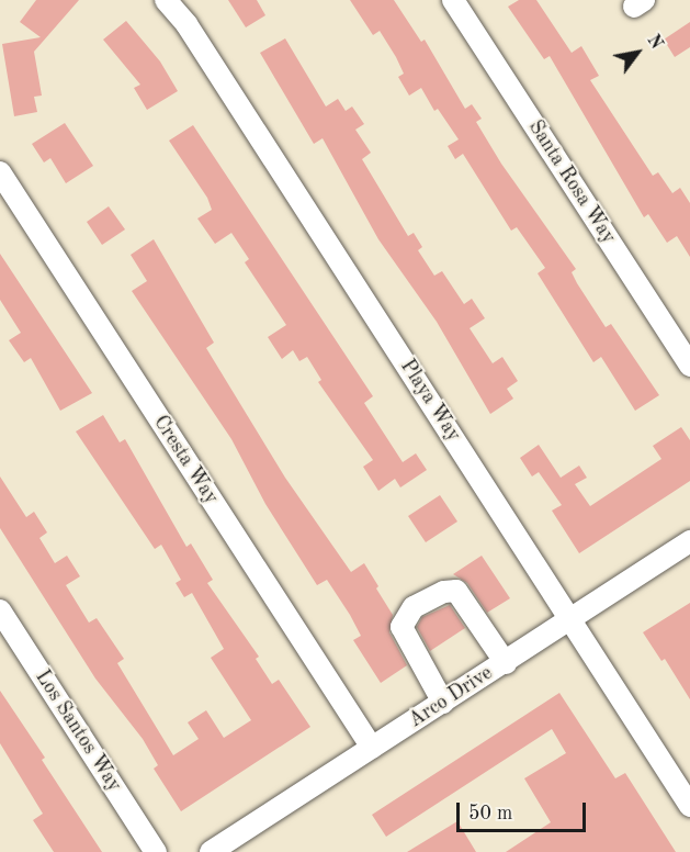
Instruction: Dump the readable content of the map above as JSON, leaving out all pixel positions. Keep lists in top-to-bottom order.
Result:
{
  "streets": {
    "street": [
      "Santa Rosa Way",
      "Playa Way",
      "Cresta Way",
      "Arco Drive",
      "Los Santos Way"
    ]
  },
  "crossings": [
    ["Playa Way", "Arco Drive"],
    ["Cresta Way", "Arco Drive"]
  ],
  "scale_bar": "50 m",
  "north": "top right"
}
